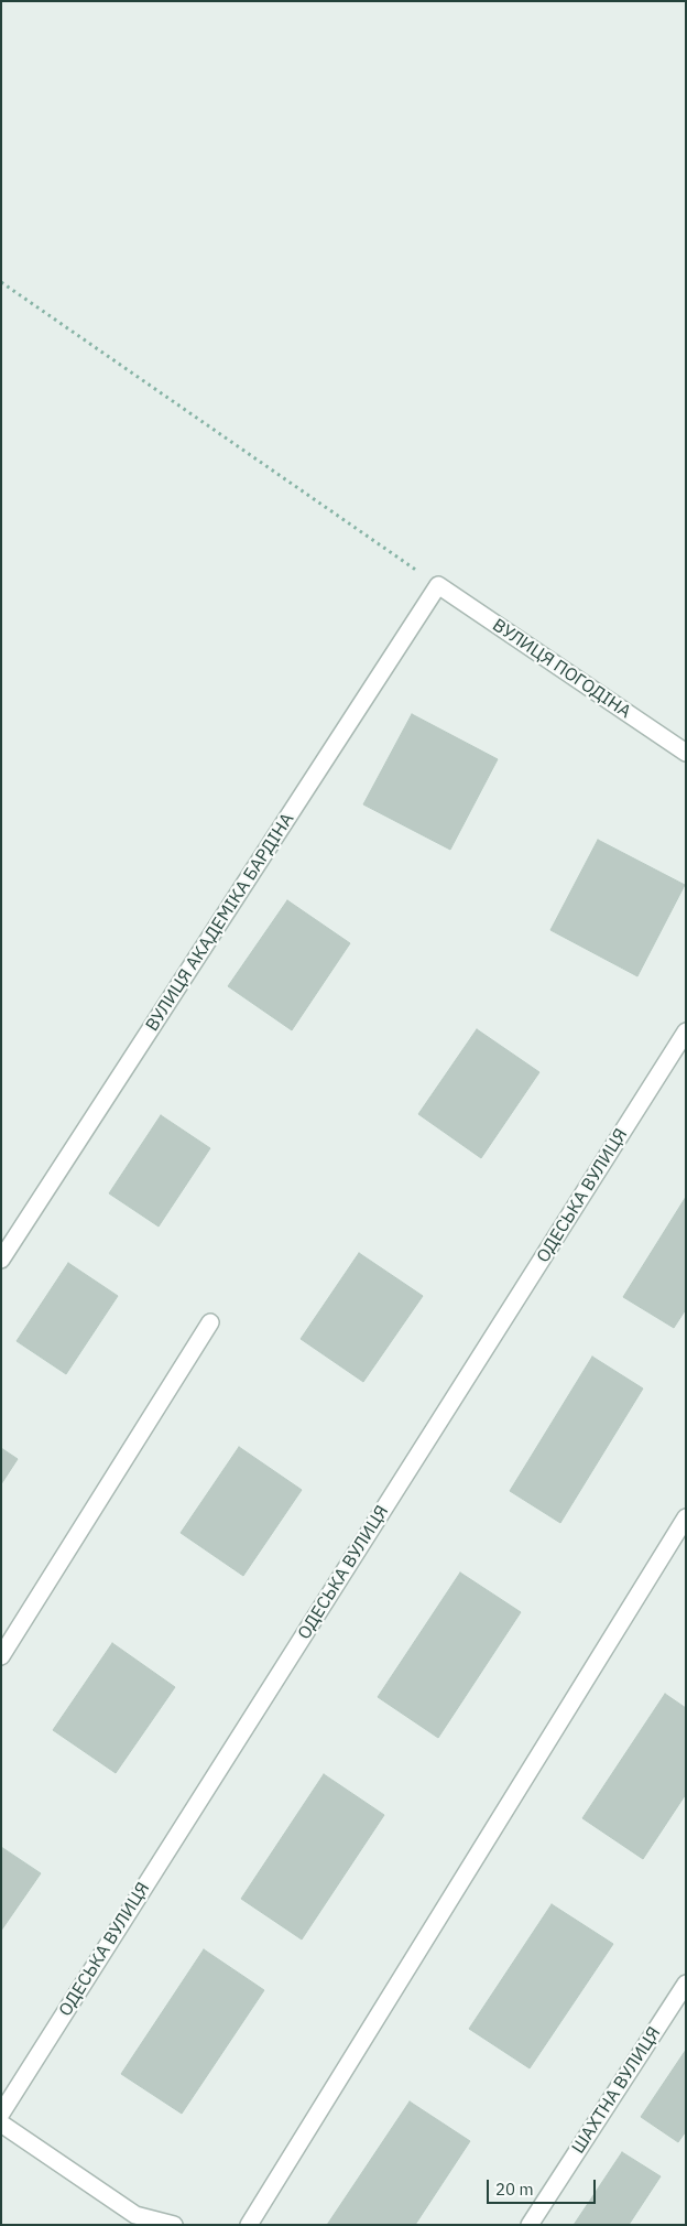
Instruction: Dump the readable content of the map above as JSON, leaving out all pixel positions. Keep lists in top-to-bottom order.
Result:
{
  "streets": {
    "street": [
      "ВУЛИЦЯ ПОГОДІНА",
      "ВУЛИЦЯ АКАДЕМІКА БАРДІНА",
      "ОДЕСЬКА ВУЛИЦЯ",
      "ШАХТНА ВУЛИЦЯ"
    ]
  },
  "crossings": [
    ["ВУЛИЦЯ ПОГОДІНА", "ВУЛИЦЯ АКАДЕМІКА БАРДІНА"]
  ],
  "scale_bar": "20 m"
}
